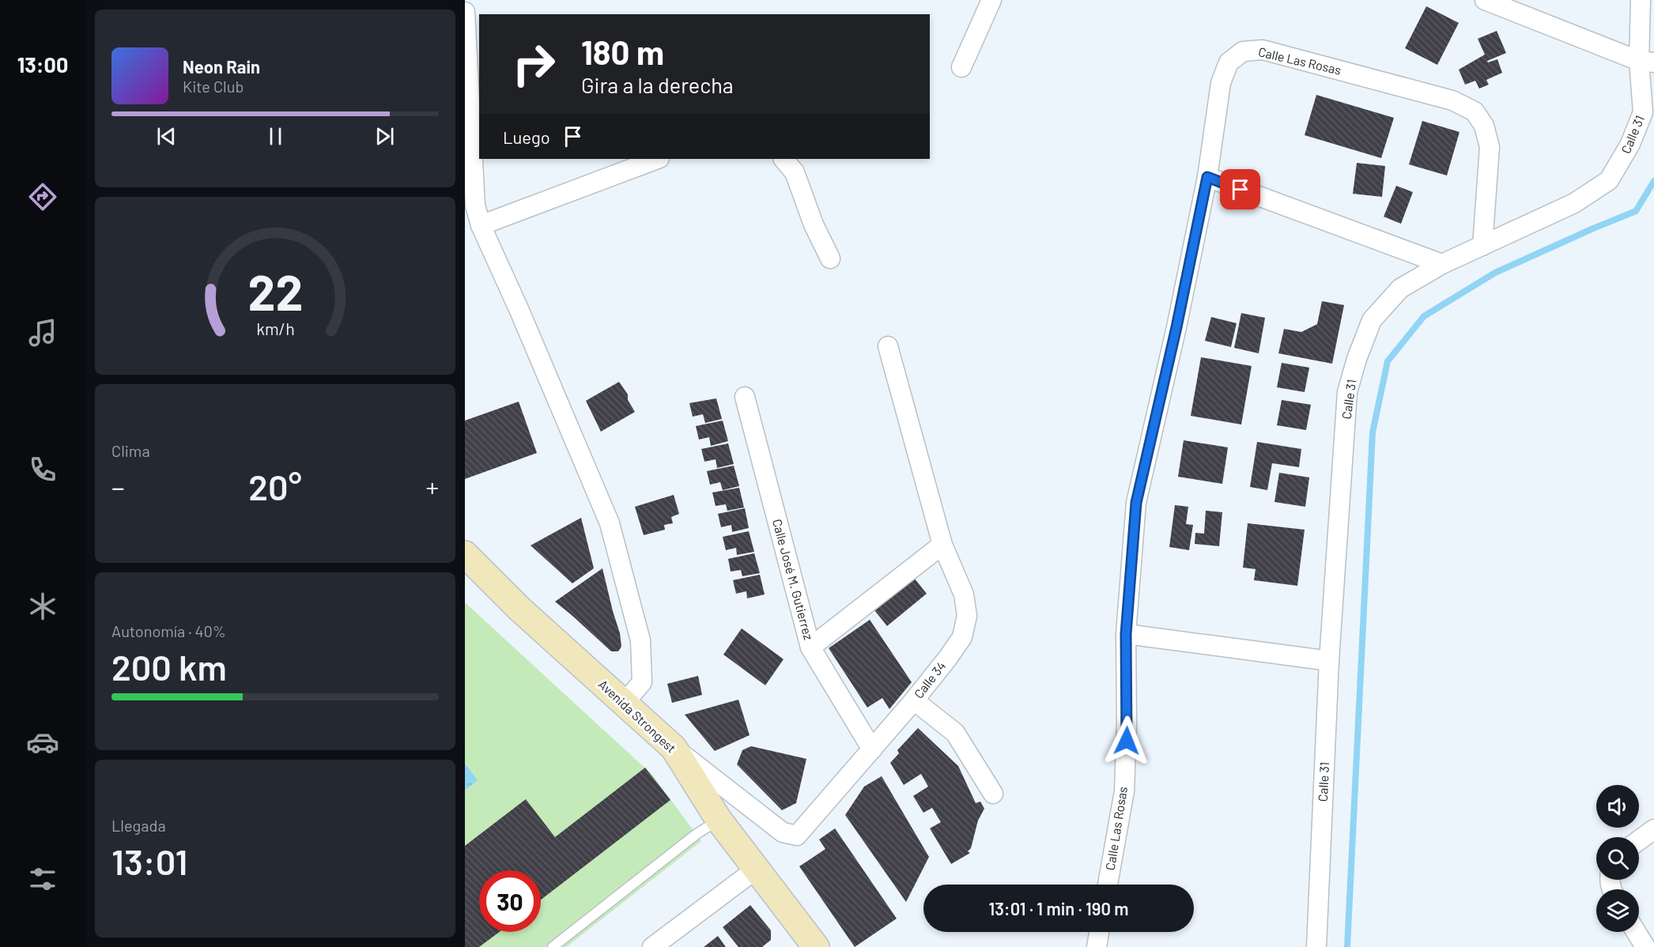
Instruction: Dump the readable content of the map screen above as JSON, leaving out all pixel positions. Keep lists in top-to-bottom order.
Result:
{
  "streets": {
    "main road": ["Avenida Strongest"],
    "street": [
      "Calle Las Rosas",
      "Calle 31",
      "Calle José M. Gutierrez",
      "Calle 34"
    ]
  },
  "crossings": [
    ["Calle Las Rosas", "Calle 31"],
    ["Calle José M. Gutierrez", "Calle 34"],
    ["Calle 34", "Avenida Strongest"]
  ],
  "page": {
    "tabs": "13:00",
    "turn": ["180 m", "Gira a la derecha"],
    "song": ["Neon Rain", "Kite Club"],
    "then": "Luego",
    "tile": [
      "Clima",
      ["Autonomía · 40%", "200 km"],
      ["Llegada", "13:01"]
    ],
    "heat": ["−", "20°", "+"],
    "limit": "30",
    "trip": "13:01 · 1 min · 190 m",
    "gauge": ["22", "km/h"]
  }
}
